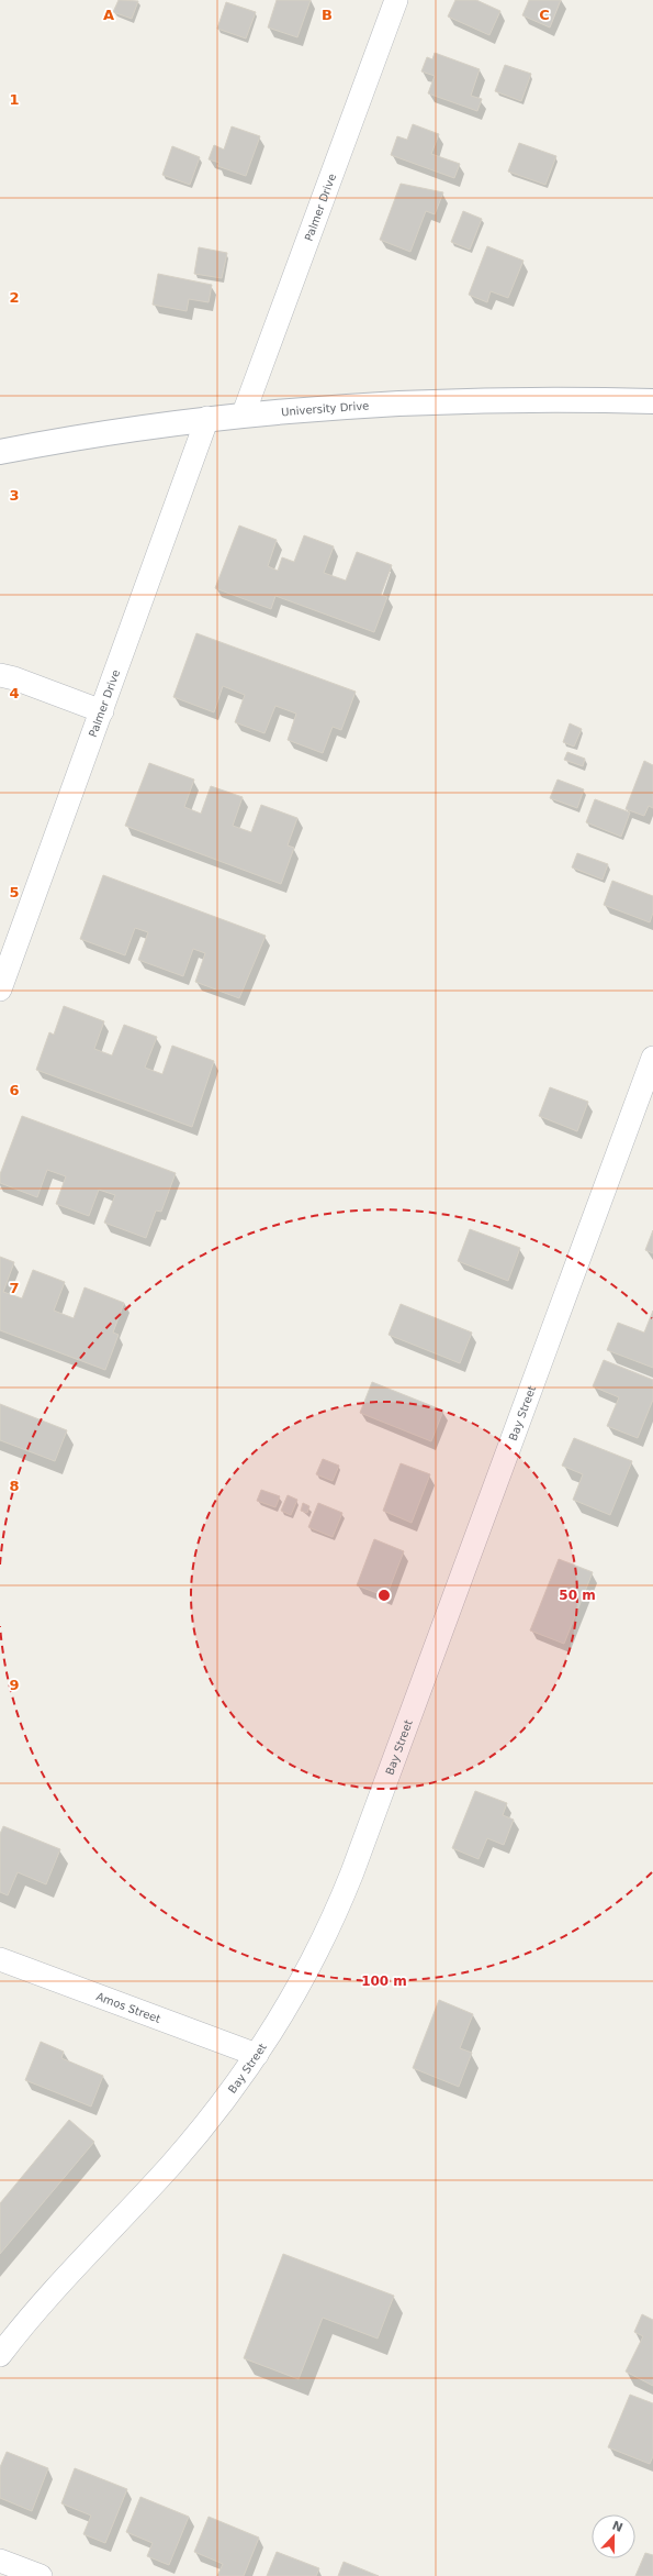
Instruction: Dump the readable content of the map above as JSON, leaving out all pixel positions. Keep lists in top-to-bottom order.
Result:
{
  "streets": {
    "main road": ["University Drive"],
    "street": ["Palmer Drive", "Bay Street", "Amos Street"]
  },
  "crossings": [
    ["Palmer Drive", "University Drive"],
    ["Bay Street", "Amos Street"]
  ],
  "north": "top",
  "grid": {
    "columns": ["A", "B", "C"],
    "rows": [
      "1",
      "2",
      "3",
      "4",
      "5",
      "6",
      "7",
      "8",
      "9"
    ]
  },
  "rings": ["50 m", "100 m"]
}
